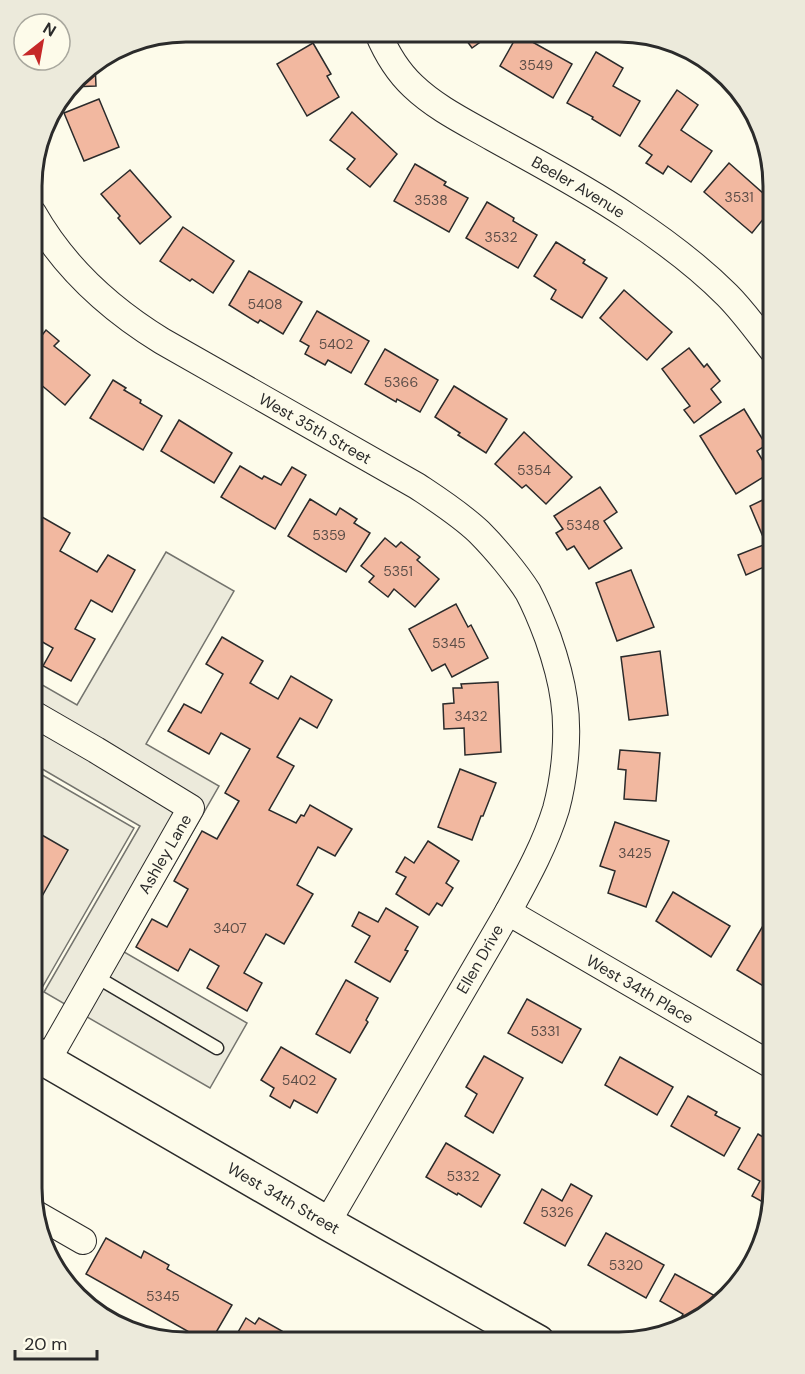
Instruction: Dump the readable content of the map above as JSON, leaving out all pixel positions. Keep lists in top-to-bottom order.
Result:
{
  "streets": {
    "street": [
      "Beeler Avenue",
      "West 35th Street",
      "Ashley Lane",
      "Ellen Drive",
      "West 34th Place",
      "West 34th Street"
    ]
  },
  "crossings": [
    ["West 35th Street", "Ellen Drive"],
    ["Ellen Drive", "West 34th Place"],
    ["Ellen Drive", "West 34th Street"]
  ],
  "house_numbers": [
    "3549",
    "3531",
    "3538",
    "3532",
    "5408",
    "5402",
    "5366",
    "5354",
    "5348",
    "5359",
    "5351",
    "5345",
    "3432",
    "3425",
    "3407",
    "5331",
    "5402",
    "5332",
    "5326",
    "5320",
    "5345"
  ],
  "scale_bar": "20 m",
  "north": "top right"
}
